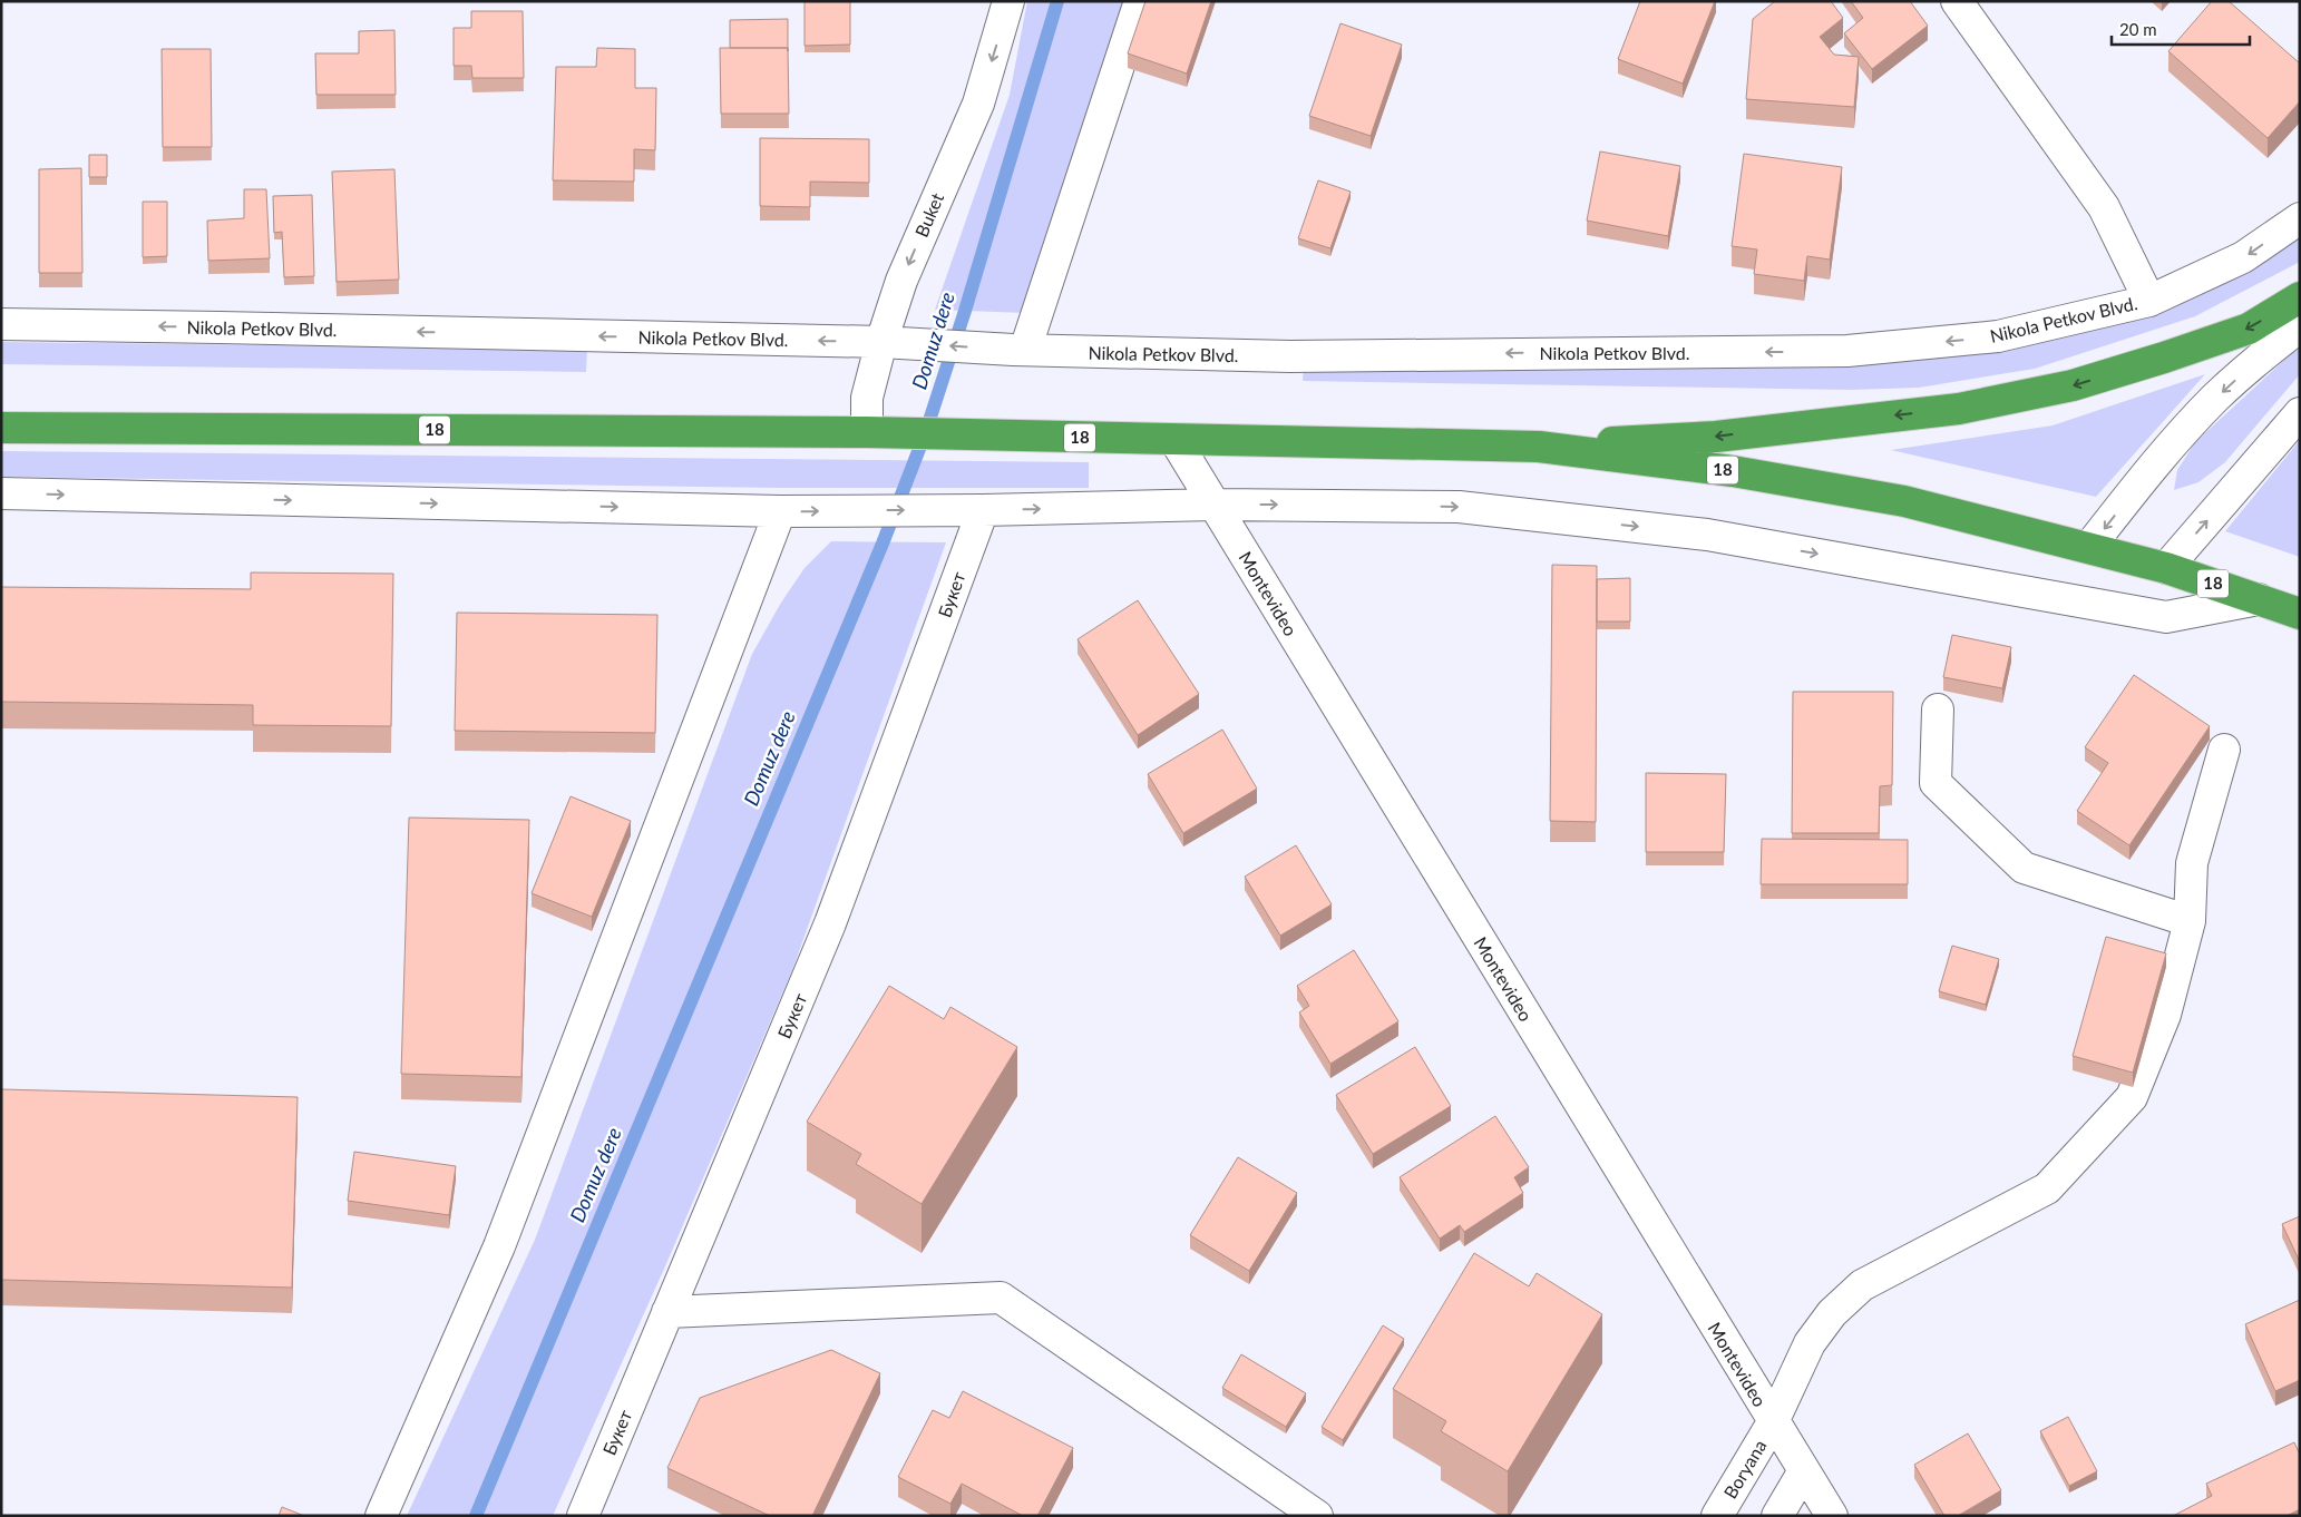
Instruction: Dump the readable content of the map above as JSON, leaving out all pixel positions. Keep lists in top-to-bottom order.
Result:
{
  "streets": {
    "highway": ["18"],
    "street": [
      "Buket",
      "Nikola Petkov Blvd.",
      "Montevideo",
      "Букет",
      "Boryana"
    ]
  },
  "crossings": [
    ["Buket", "Nikola Petkov Blvd."],
    ["Buket", "18"],
    ["18", "Montevideo"],
    ["Montevideo", "Boryana"]
  ],
  "water": ["Domuz dere"],
  "scale_bar": "20 m"
}
